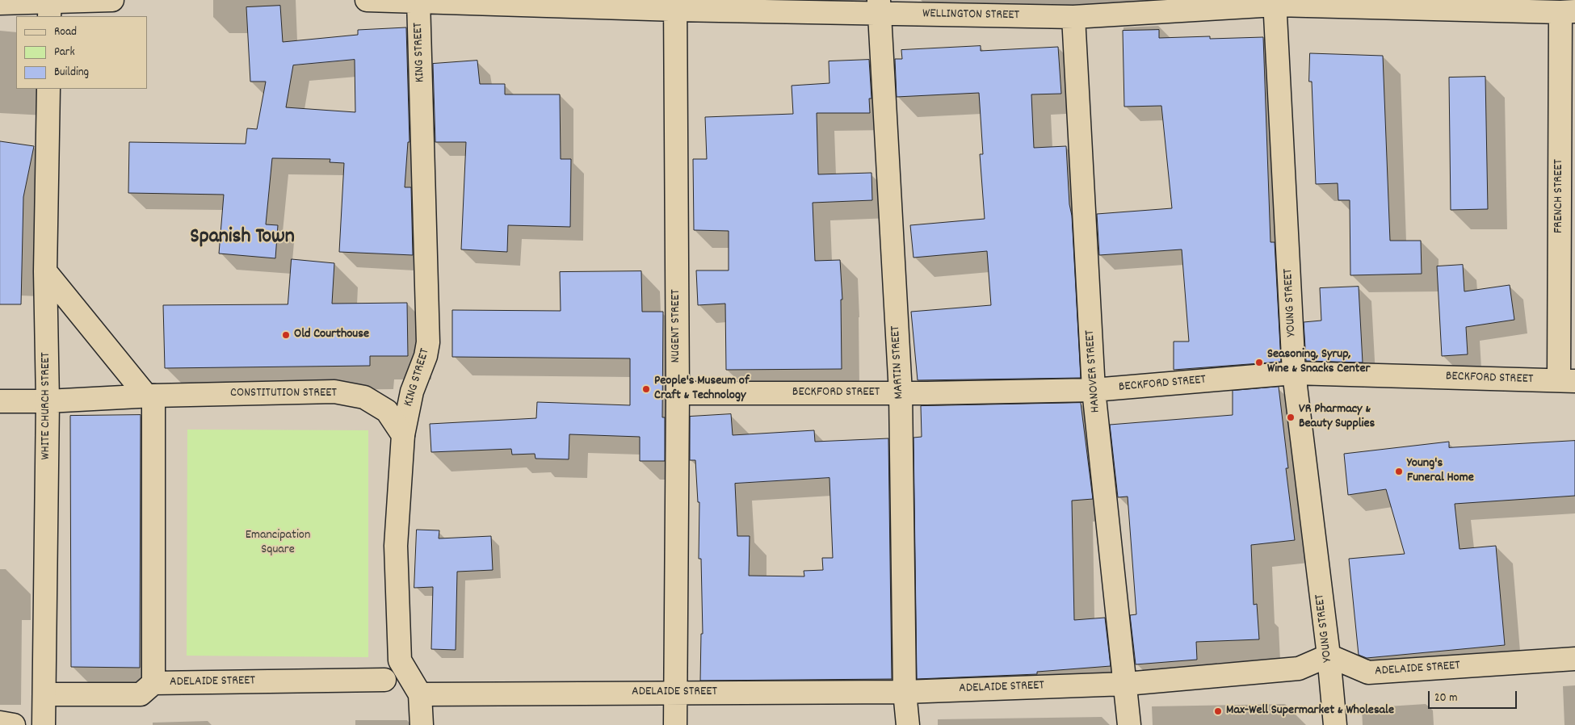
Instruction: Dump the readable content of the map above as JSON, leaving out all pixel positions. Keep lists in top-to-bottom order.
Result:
{
  "streets": {
    "street": [
      "WELLINGTON STREET",
      "KING STREET",
      "FRENCH STREET",
      "YOUNG STREET",
      "NUGENT STREET",
      "MARTIN STREET",
      "HANOVER STREET",
      "BECKFORD STREET",
      "CONSTITUTION STREET",
      "WHITE CHURCH STREET",
      "ADELAIDE STREET"
    ]
  },
  "crossings": [
    ["WELLINGTON STREET", "KING STREET"],
    ["WELLINGTON STREET", "FRENCH STREET"],
    ["WELLINGTON STREET", "YOUNG STREET"],
    ["WELLINGTON STREET", "NUGENT STREET"],
    ["WELLINGTON STREET", "MARTIN STREET"],
    ["WELLINGTON STREET", "HANOVER STREET"],
    ["KING STREET", "CONSTITUTION STREET"],
    ["KING STREET", "ADELAIDE STREET"],
    ["FRENCH STREET", "BECKFORD STREET"],
    ["YOUNG STREET", "BECKFORD STREET"],
    ["YOUNG STREET", "ADELAIDE STREET"],
    ["NUGENT STREET", "BECKFORD STREET"],
    ["NUGENT STREET", "ADELAIDE STREET"],
    ["MARTIN STREET", "BECKFORD STREET"],
    ["MARTIN STREET", "ADELAIDE STREET"],
    ["HANOVER STREET", "BECKFORD STREET"],
    ["HANOVER STREET", "ADELAIDE STREET"],
    ["CONSTITUTION STREET", "WHITE CHURCH STREET"],
    ["WHITE CHURCH STREET", "ADELAIDE STREET"]
  ],
  "districts": ["Spanish Town"],
  "parks": ["Emancipation Square"],
  "places": [
    "Old Courthouse",
    "Seasoning, Syrup, Wine & Snacks Center",
    "People's Museum of Craft & Technology",
    "VR Pharmacy & Beauty Supplies",
    "Young's Funeral Home",
    "Max-Well Supermarket & Wholesale"
  ],
  "legend": ["Road", "Park", "Building"],
  "scale_bar": "20 m"
}
